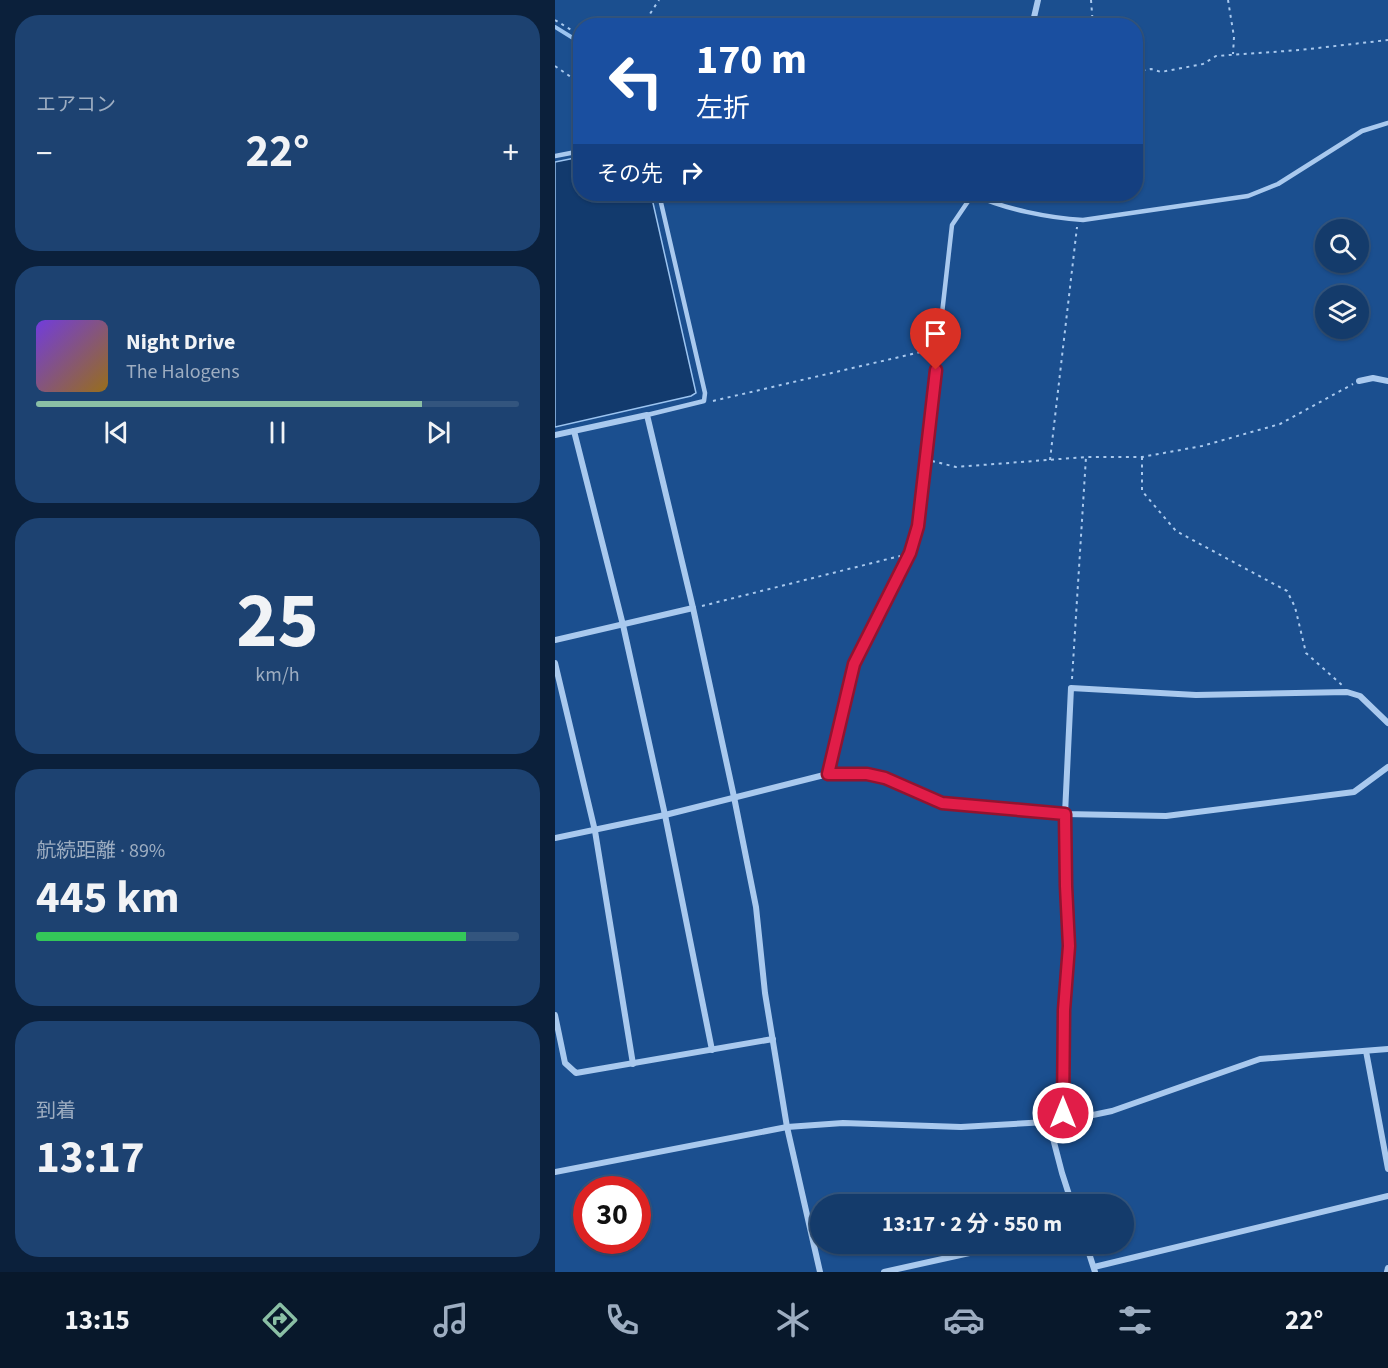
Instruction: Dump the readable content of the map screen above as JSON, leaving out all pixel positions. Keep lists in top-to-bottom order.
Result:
{
  "page": {
    "tile": [
      "エアコン",
      ["25", "km/h"],
      ["航続距離 · 89%", "445 km"],
      ["到着", "13:17"]
    ],
    "turn": ["170 m", "左折"],
    "heat": ["−", "22°", "+"],
    "then": "その先",
    "song": ["Night Drive", "The Halogens"],
    "limit": "30",
    "trip": "13:17 · 2 分 · 550 m",
    "tabs": ["13:15", "22°"]
  }
}
